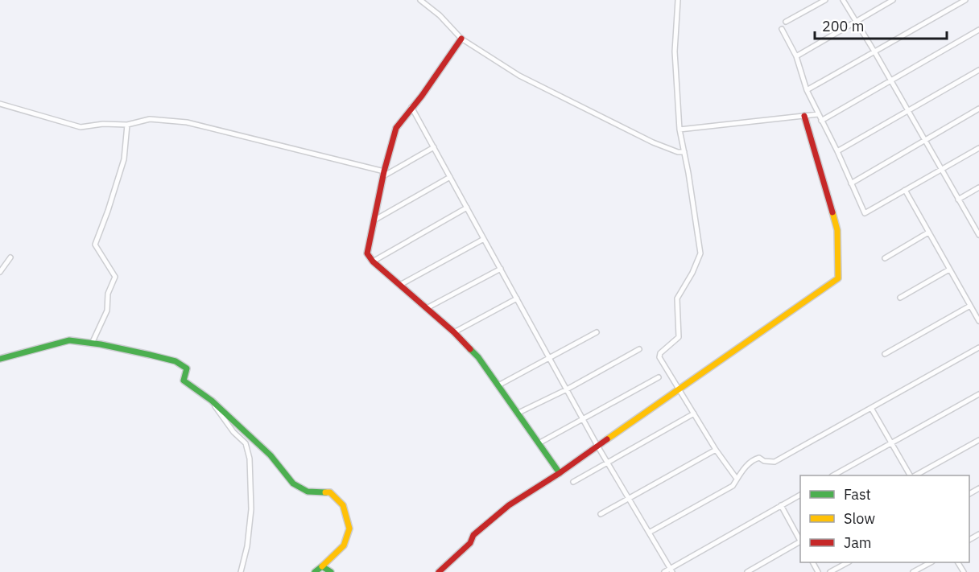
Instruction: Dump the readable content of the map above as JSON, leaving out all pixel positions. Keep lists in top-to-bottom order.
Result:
{
  "legend": ["Fast", "Slow", "Jam"],
  "scale_bar": "200 m"
}
